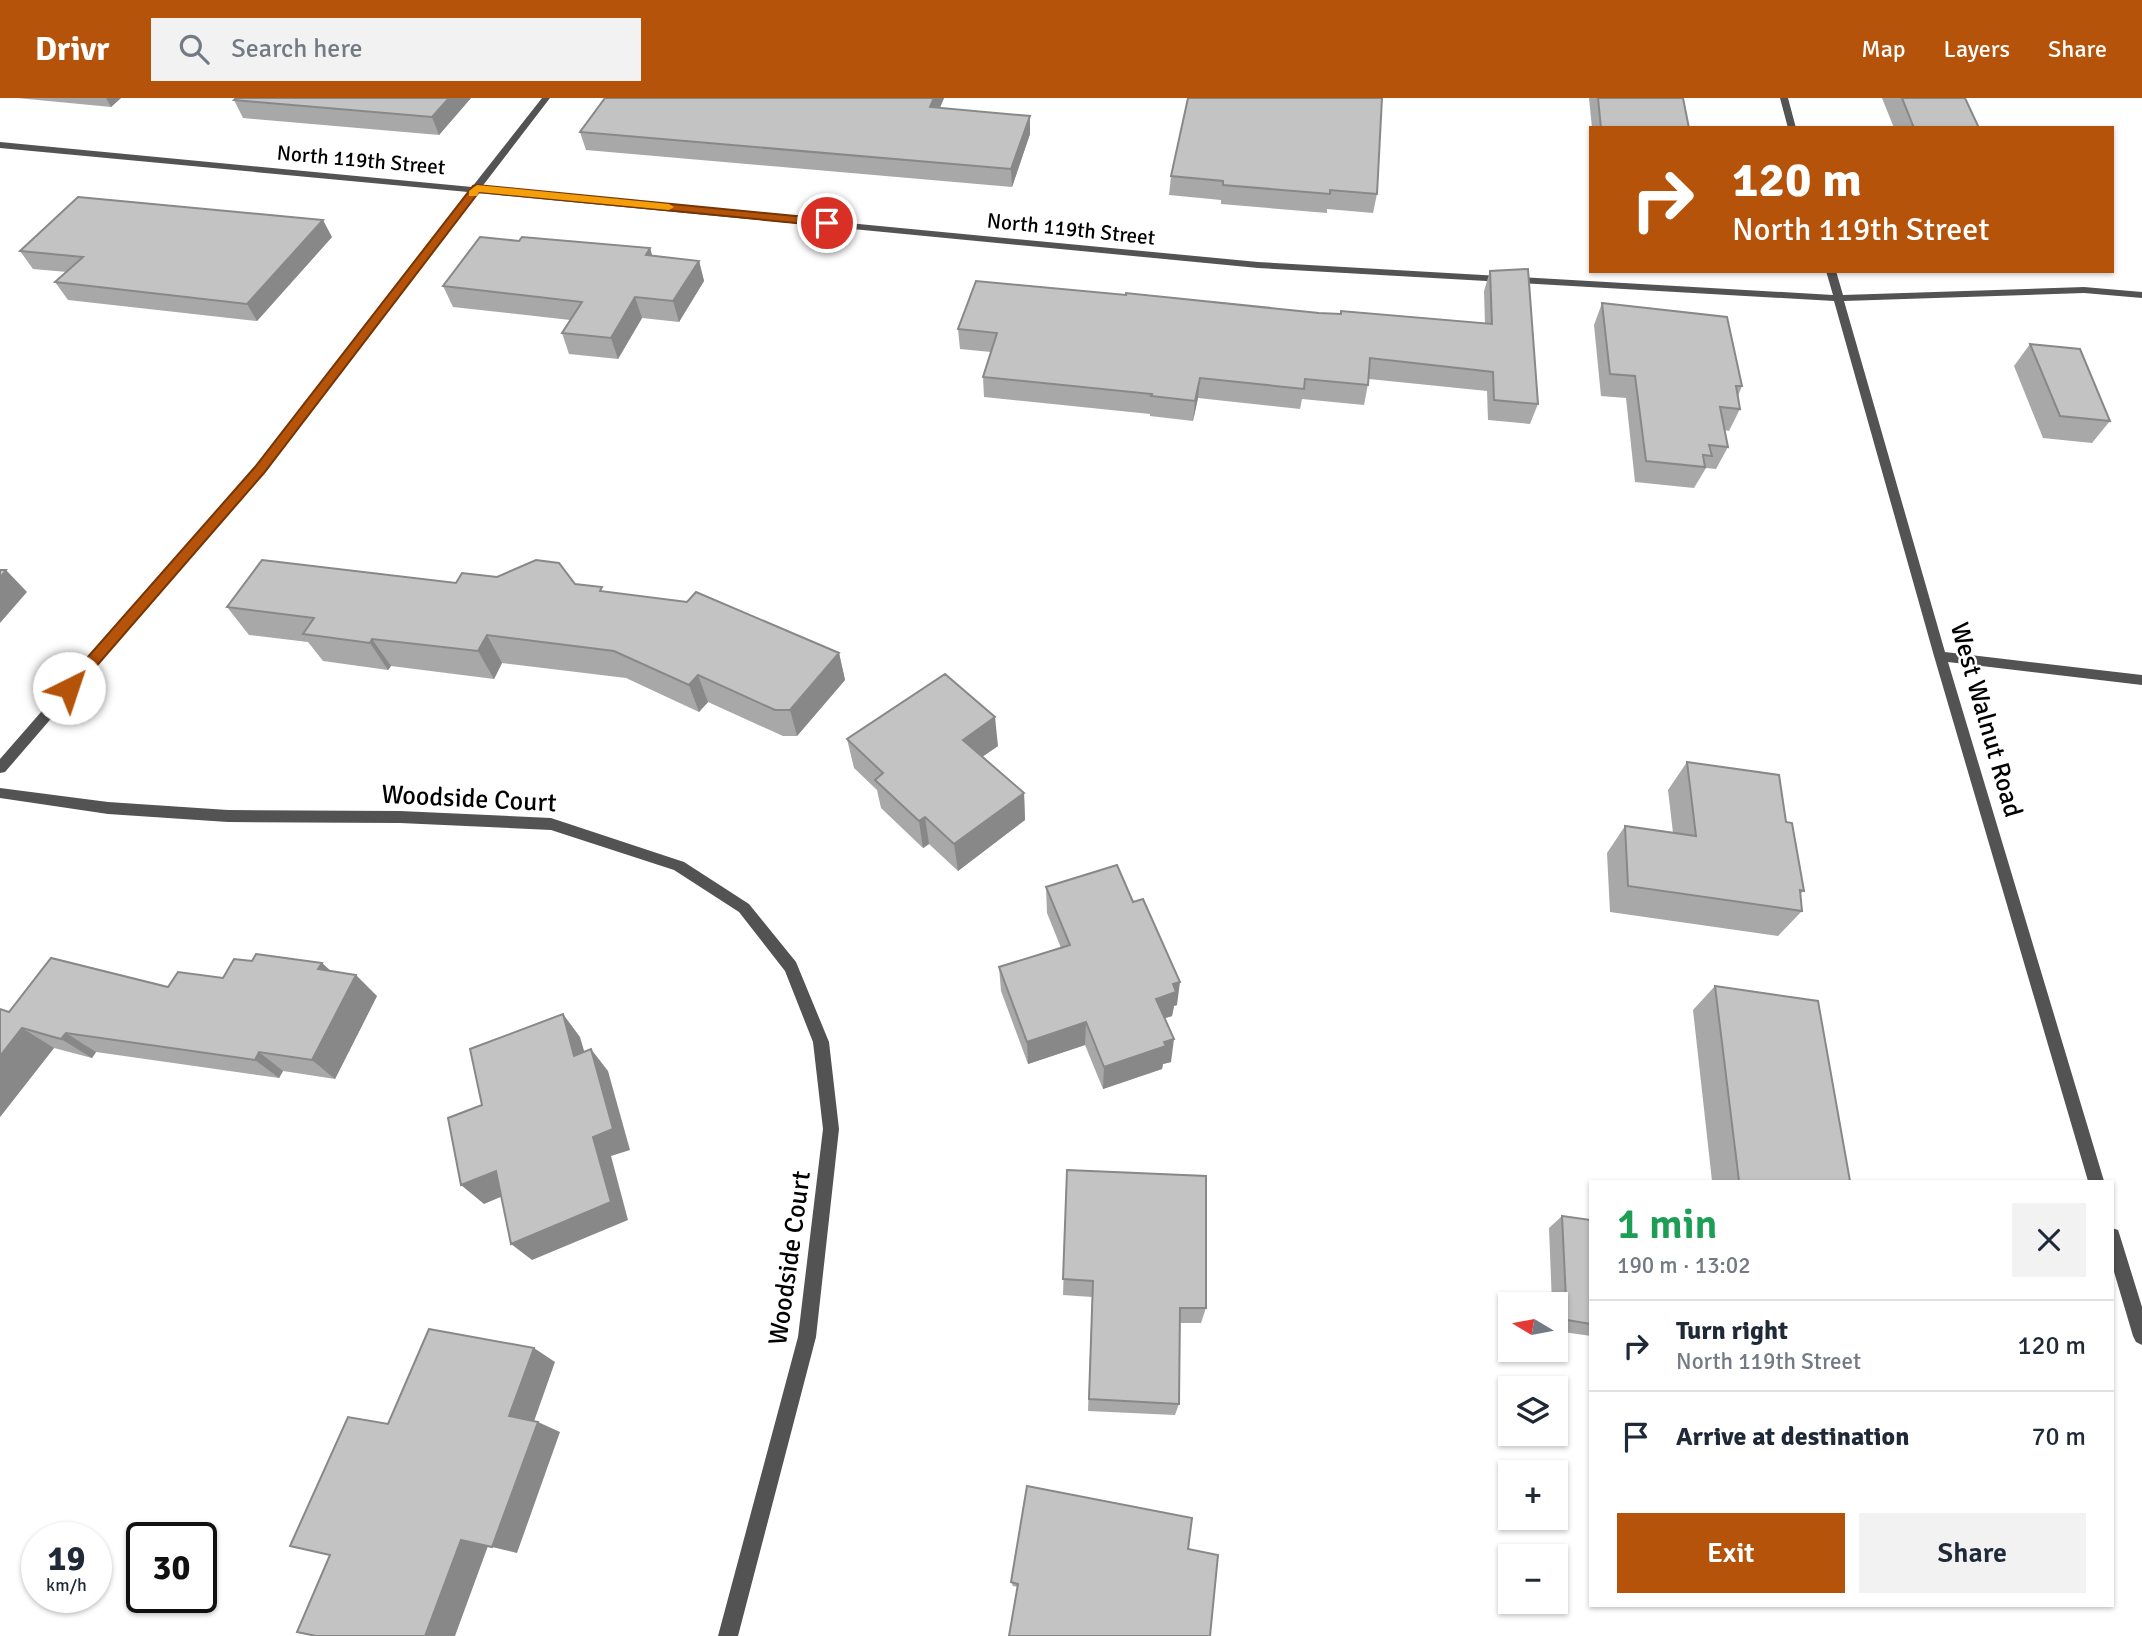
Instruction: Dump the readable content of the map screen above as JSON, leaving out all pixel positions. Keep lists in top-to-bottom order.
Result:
{
  "streets": {
    "street": ["North 119th Street", "West Walnut Road", "Woodside Court"]
  },
  "crossings": [
    ["North 119th Street", "West Walnut Road"]
  ],
  "north": "left",
  "page": {
    "header": "Drivr",
    "search": "Search here",
    "nav": ["Map", "Layers", "Share"],
    "turn": ["120 m", "North 119th Street"],
    "heading": ["1 min", "190 m · 13:02"],
    "map_buttons": ["+", "−"],
    "list": [
      {
        "name": "Turn right",
        "note": "North 119th Street",
        "value": "120 m"
      },
      {
        "name": "Arrive at destination",
        "value": "70 m"
      }
    ],
    "buttons": ["Exit", "Share"],
    "speed": "19 km/h",
    "limit": "30"
  }
}
